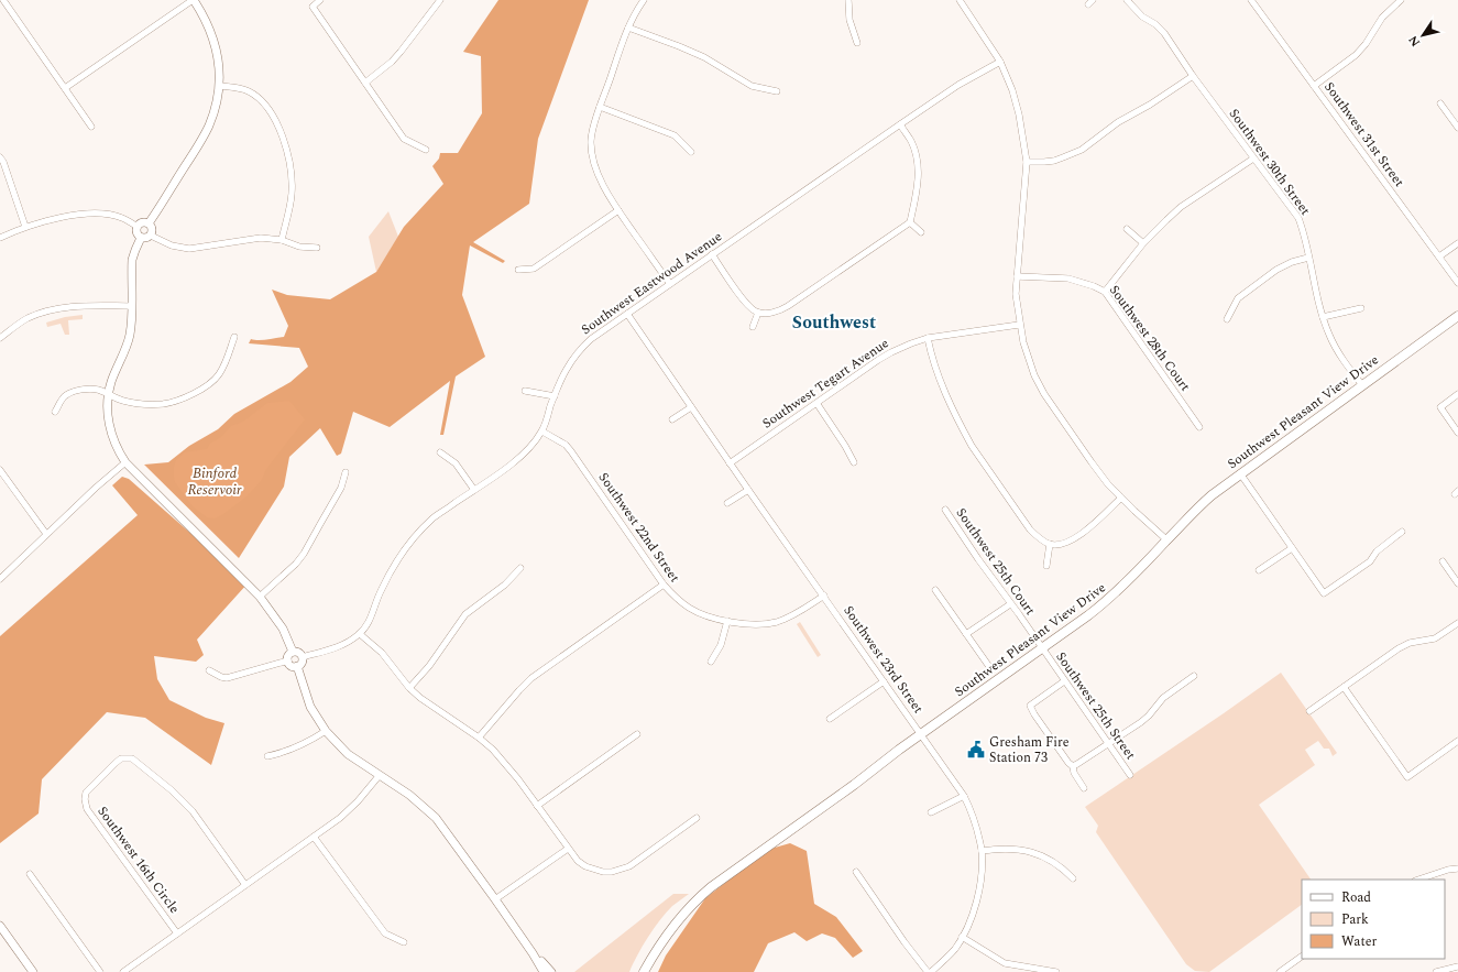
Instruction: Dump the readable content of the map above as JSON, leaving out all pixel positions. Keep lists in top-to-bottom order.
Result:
{
  "streets": {
    "main road": ["Southwest Pleasant View Drive"],
    "street": [
      "Southwest 31st Street",
      "Southwest 30th Street",
      "Southwest Eastwood Avenue",
      "Southwest 28th Court",
      "Southwest Tegart Avenue",
      "Southwest 22nd Street",
      "Southwest 25th Court",
      "Southwest 23rd Street",
      "Southwest 25th Street",
      "Southwest 16th Circle"
    ]
  },
  "crossings": [
    ["Southwest 30th Street", "Southwest Pleasant View Drive"],
    ["Southwest Eastwood Avenue", "Southwest 22nd Street"],
    ["Southwest Eastwood Avenue", "Southwest 23rd Street"],
    ["Southwest Tegart Avenue", "Southwest 23rd Street"],
    ["Southwest Pleasant View Drive", "Southwest 25th Court"],
    ["Southwest Pleasant View Drive", "Southwest 23rd Street"],
    ["Southwest Pleasant View Drive", "Southwest 25th Street"],
    ["Southwest 22nd Street", "Southwest 23rd Street"],
    ["Southwest 25th Court", "Southwest 25th Street"]
  ],
  "districts": ["Southwest"],
  "water": ["Binford Reservoir"],
  "places": {
    "public building": ["Gresham Fire Station 73"]
  },
  "legend": ["Road", "Park", "Water"],
  "north": "bottom left"
}
